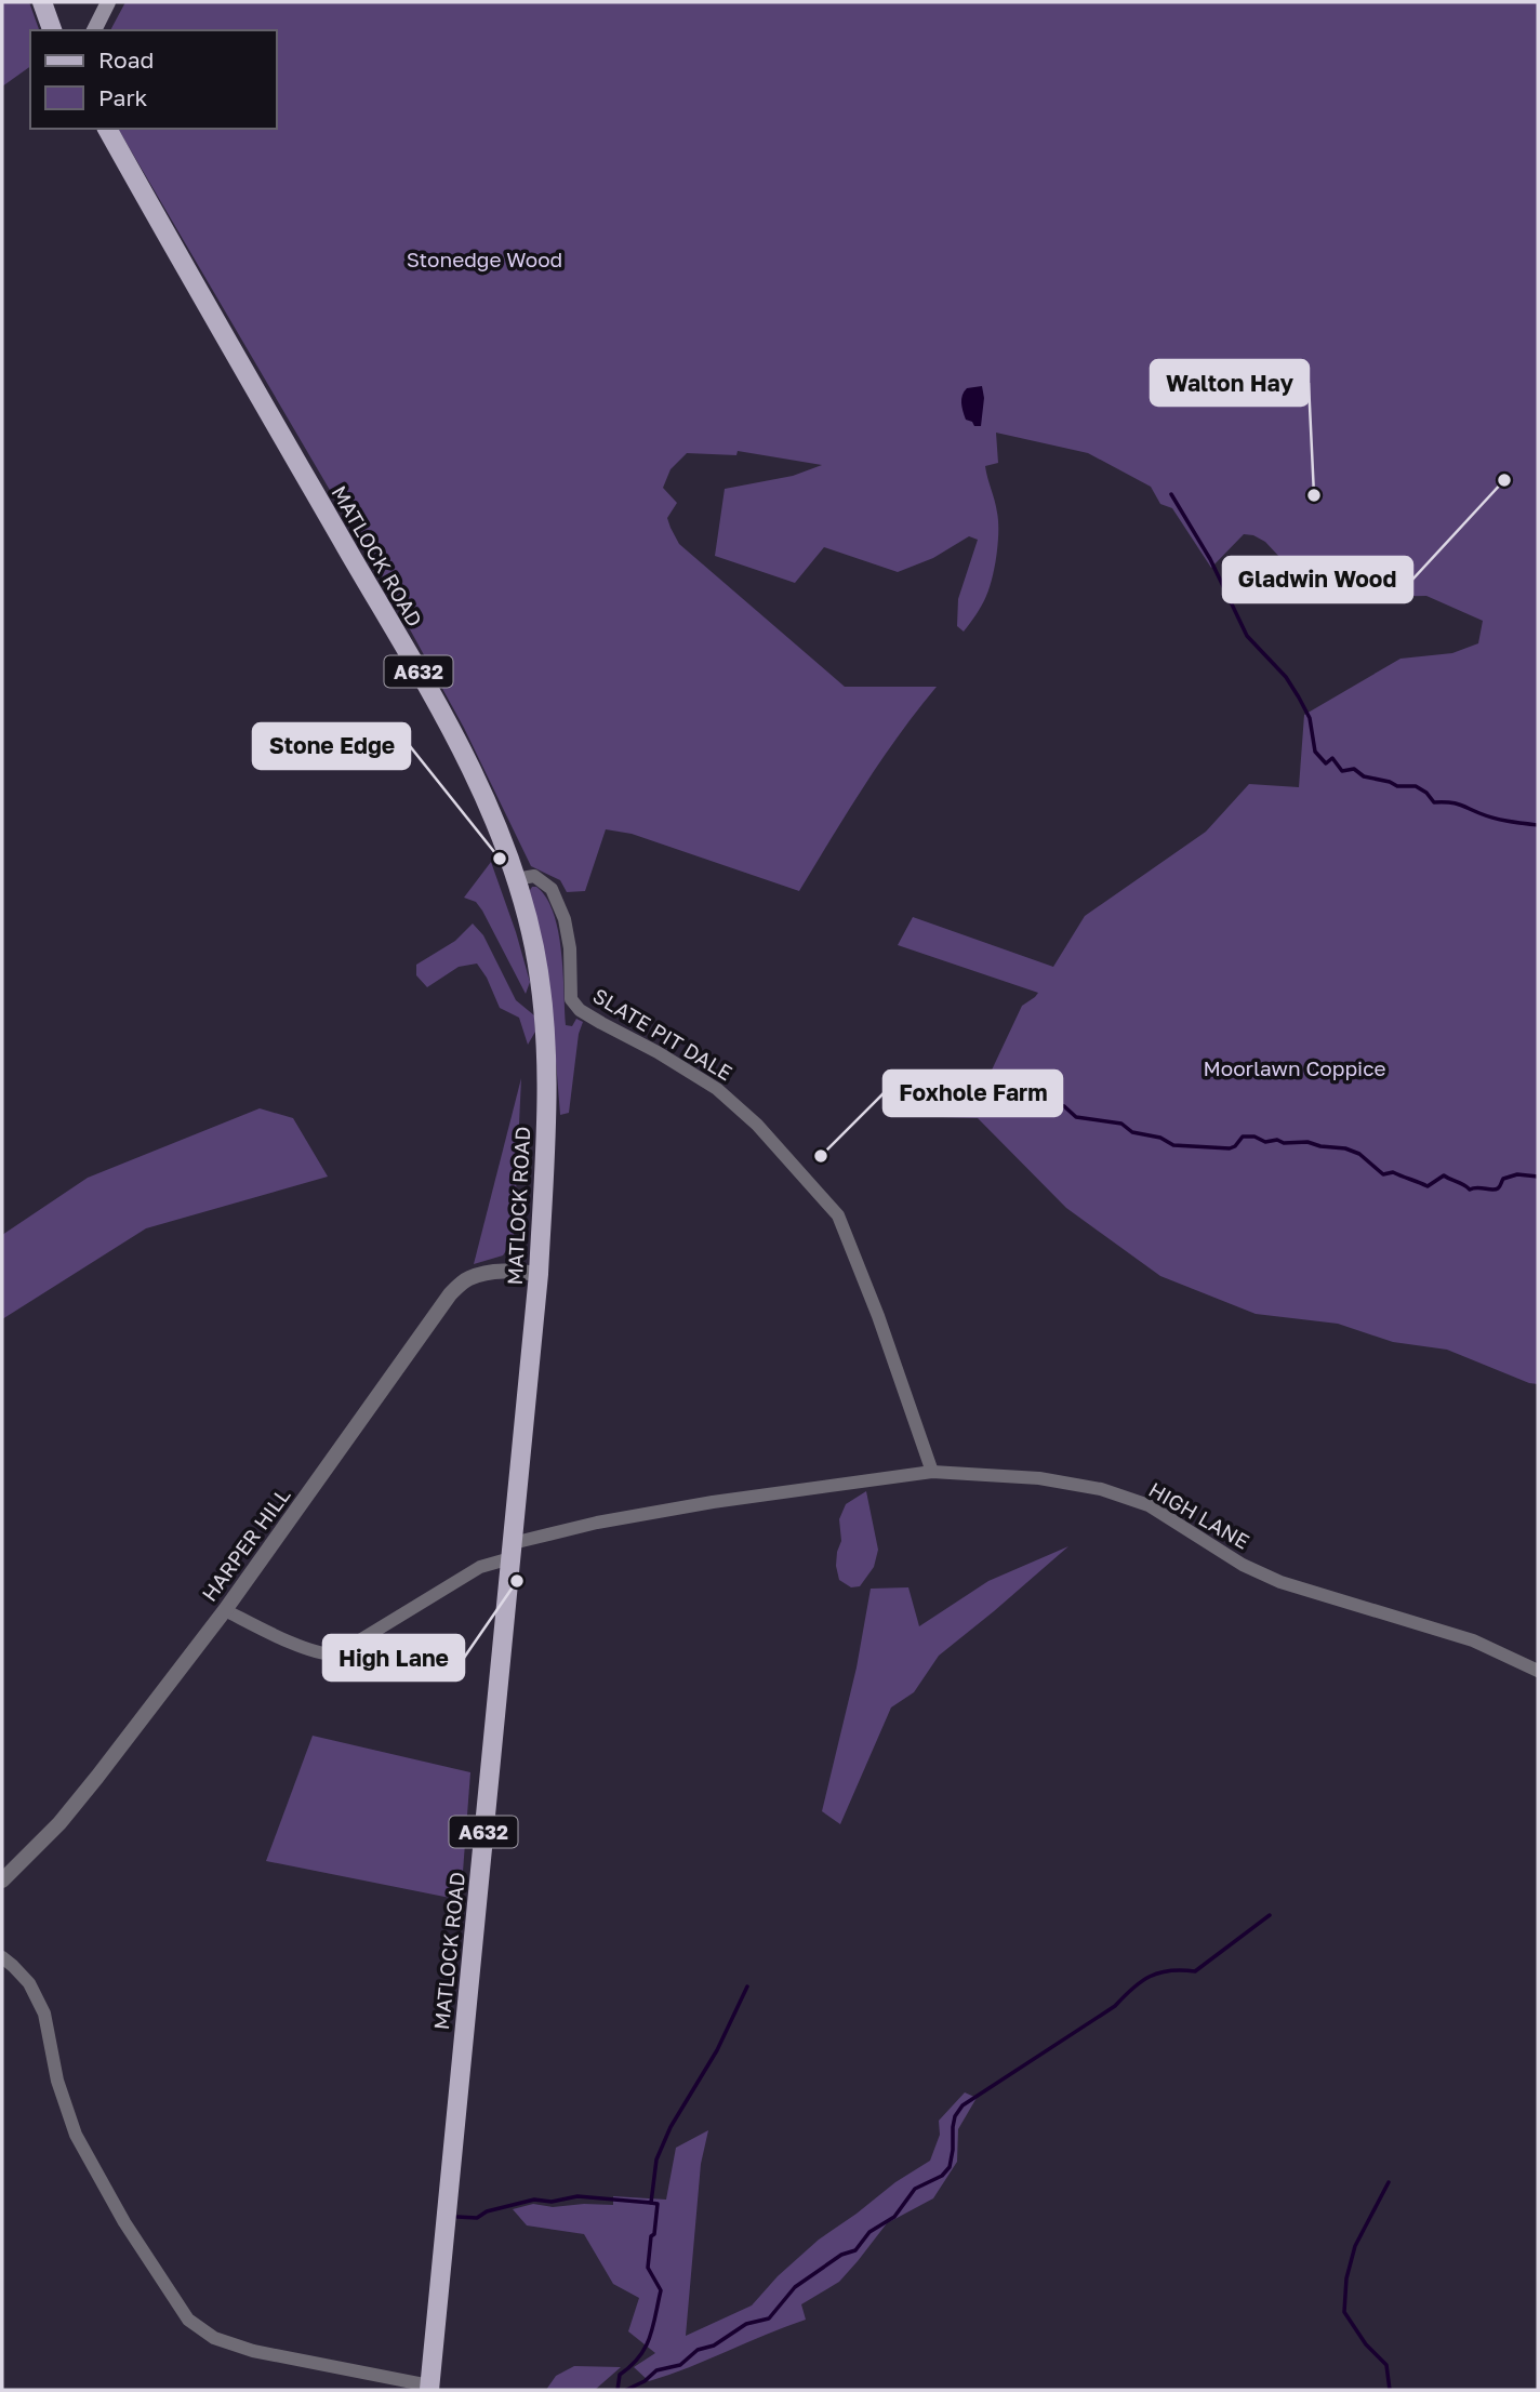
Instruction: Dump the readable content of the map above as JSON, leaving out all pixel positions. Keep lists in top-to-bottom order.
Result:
{
  "streets": {
    "main road": ["MATLOCK ROAD", "A632"],
    "street": ["SLATE PIT DALE", "HIGH LANE", "HARPER HILL"]
  },
  "crossings": [
    ["MATLOCK ROAD", "SLATE PIT DALE"],
    ["MATLOCK ROAD", "HIGH LANE"],
    ["MATLOCK ROAD", "HARPER HILL"],
    ["SLATE PIT DALE", "HIGH LANE"],
    ["HIGH LANE", "HARPER HILL"]
  ],
  "parks": ["Stonedge Wood", "Moorlawn Coppice"],
  "places": [
    "Gladwin Wood",
    "Walton Hay",
    "Stone Edge",
    "Foxhole Farm",
    "High Lane"
  ],
  "legend": ["Road", "Park"]
}
